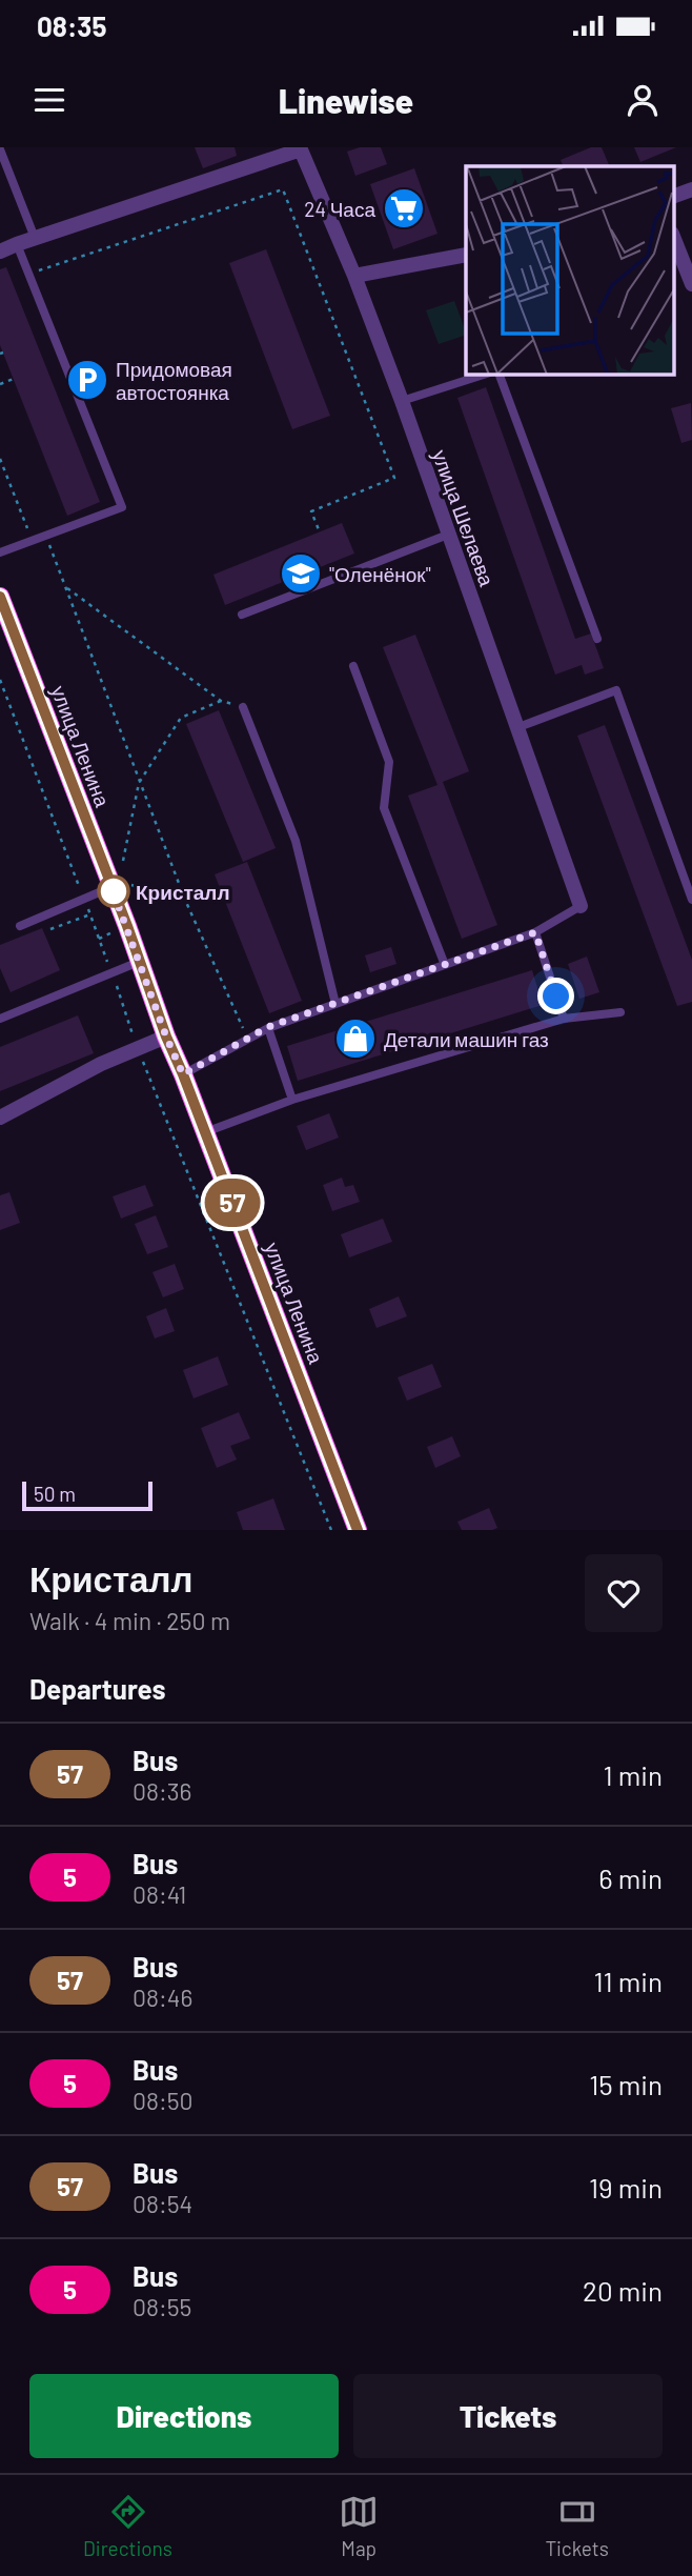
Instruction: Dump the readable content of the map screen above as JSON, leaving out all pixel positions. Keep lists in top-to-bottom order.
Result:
{
  "streets": {
    "main road": ["улица Ленина"],
    "street": ["улица Шелаева"]
  },
  "places": {
    "supermarket": ["24 Часа"],
    "parking": ["Придомовая автостоянка"],
    "school or university": ["\"Оленёнок\""],
    "other": ["Кристалл"],
    "shop": ["Детали машин газ"]
  },
  "lines": ["bus line 57"],
  "scale_bar": "50 m",
  "page": {
    "status": "08:35",
    "header": "Linewise",
    "on_map": "57",
    "scale": "50 m",
    "heading": [
      ["Кристалл", "Walk · 4 min · 250 m"],
      "Departures"
    ],
    "list": [
      {
        "mark": "57",
        "name": "Bus",
        "note": "08:36",
        "value": "1 min"
      },
      {
        "mark": "5",
        "name": "Bus",
        "note": "08:41",
        "value": "6 min"
      },
      {
        "mark": "57",
        "name": "Bus",
        "note": "08:46",
        "value": "11 min"
      },
      {
        "mark": "5",
        "name": "Bus",
        "note": "08:50",
        "value": "15 min"
      },
      {
        "mark": "57",
        "name": "Bus",
        "note": "08:54",
        "value": "19 min"
      },
      {
        "mark": "5",
        "name": "Bus",
        "note": "08:55",
        "value": "20 min"
      }
    ],
    "buttons": ["Directions", "Tickets"],
    "tabs": ["Directions", "Map", "Tickets"]
  }
}
